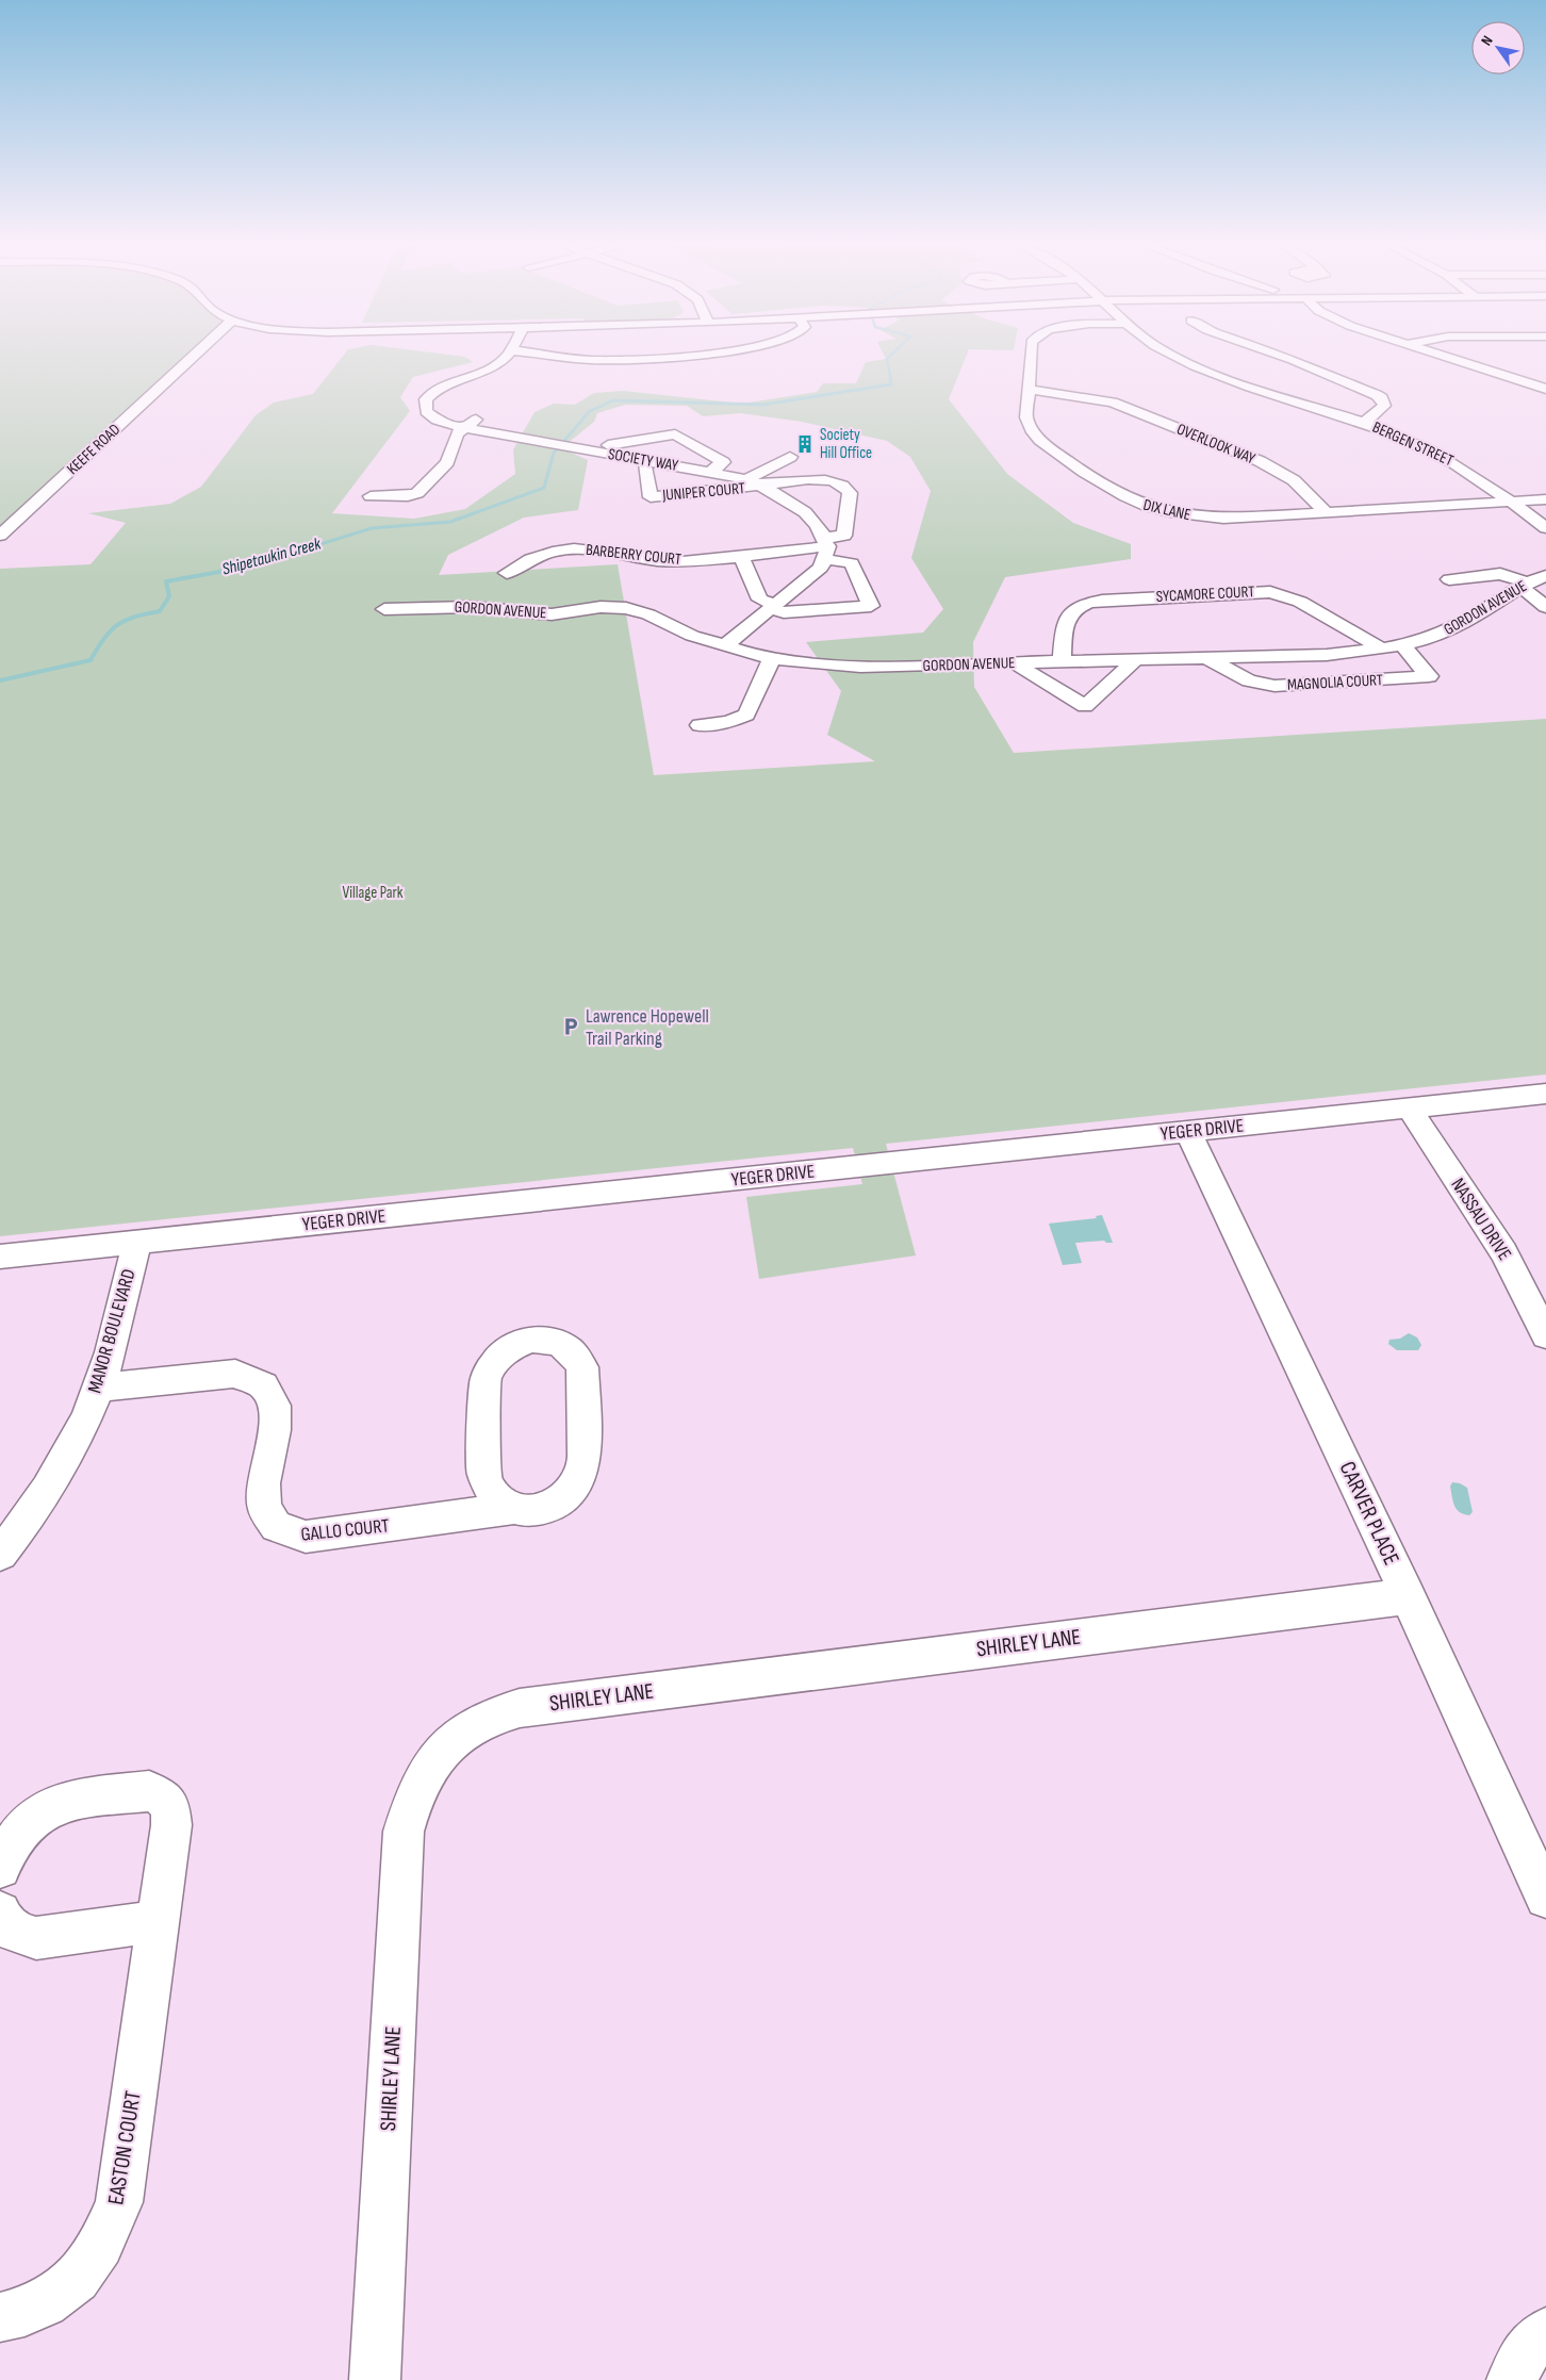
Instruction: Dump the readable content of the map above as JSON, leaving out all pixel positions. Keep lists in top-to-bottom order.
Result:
{
  "streets": {
    "street": [
      "OVERLOOK WAY",
      "BERGEN STREET",
      "KEEFE ROAD",
      "SOCIETY WAY",
      "JUNIPER COURT",
      "DIX LANE",
      "BARBERRY COURT",
      "SYCAMORE COURT",
      "GORDON AVENUE",
      "MAGNOLIA COURT",
      "YEGER DRIVE",
      "NASSAU DRIVE",
      "MANOR BOULEVARD",
      "CARVER PLACE",
      "GALLO COURT",
      "SHIRLEY LANE",
      "EASTON COURT"
    ]
  },
  "crossings": [
    ["OVERLOOK WAY", "DIX LANE"],
    ["BERGEN STREET", "DIX LANE"],
    ["SOCIETY WAY", "JUNIPER COURT"],
    ["SOCIETY WAY", "BARBERRY COURT"],
    ["SYCAMORE COURT", "GORDON AVENUE"],
    ["GORDON AVENUE", "MAGNOLIA COURT"],
    ["YEGER DRIVE", "NASSAU DRIVE"],
    ["YEGER DRIVE", "MANOR BOULEVARD"],
    ["YEGER DRIVE", "CARVER PLACE"],
    ["MANOR BOULEVARD", "GALLO COURT"],
    ["CARVER PLACE", "SHIRLEY LANE"]
  ],
  "water": ["Shipetaukin Creek"],
  "parks": ["Village Park"],
  "places": {
    "building": ["Society Hill Office"],
    "parking": ["Lawrence Hopewell Trail Parking"]
  },
  "north": "top left"
}
